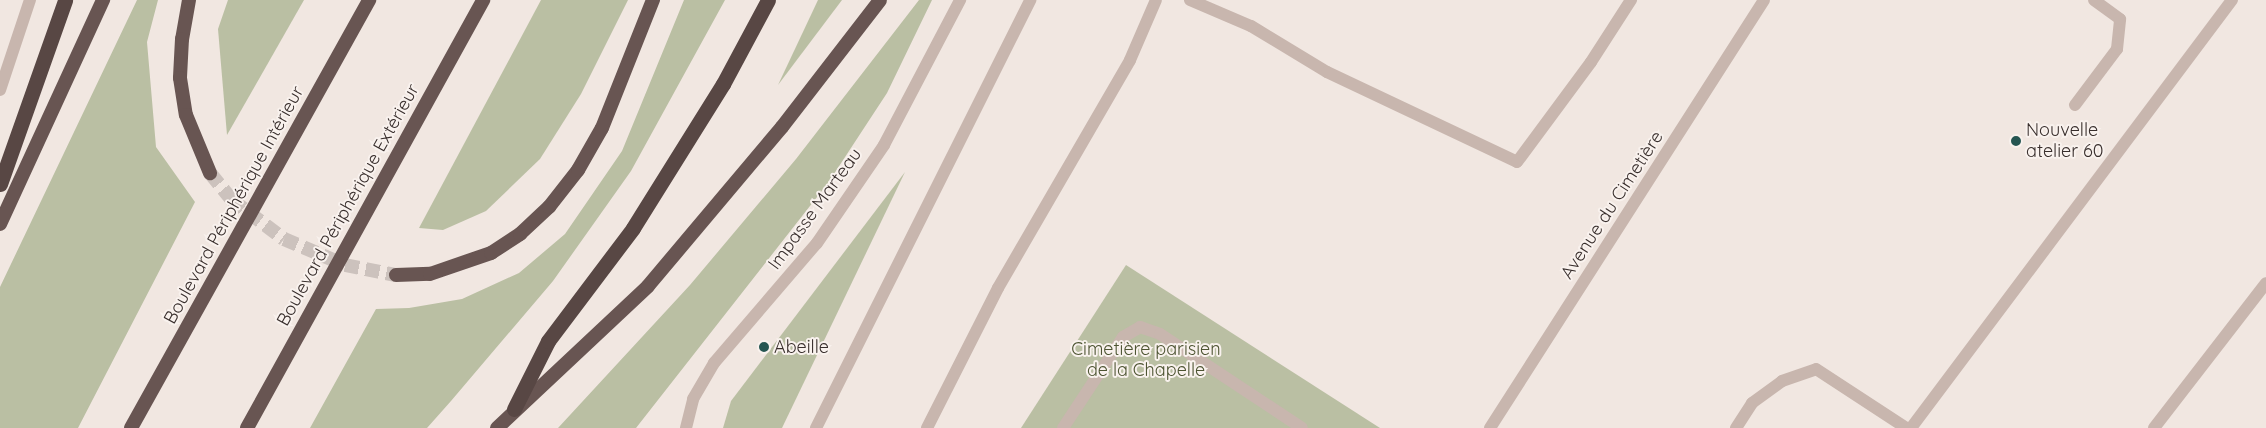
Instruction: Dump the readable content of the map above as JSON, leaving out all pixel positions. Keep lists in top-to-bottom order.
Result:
{
  "streets": {
    "highway": ["Boulevard Périphérique Intérieur", "Boulevard Périphérique Extérieur"],
    "street": ["Avenue du Cimetière", "Impasse Marteau"]
  },
  "parks": ["Cimetière parisien de la Chapelle"],
  "places": ["Nouvelle atelier 60", "Abeille"]
}
